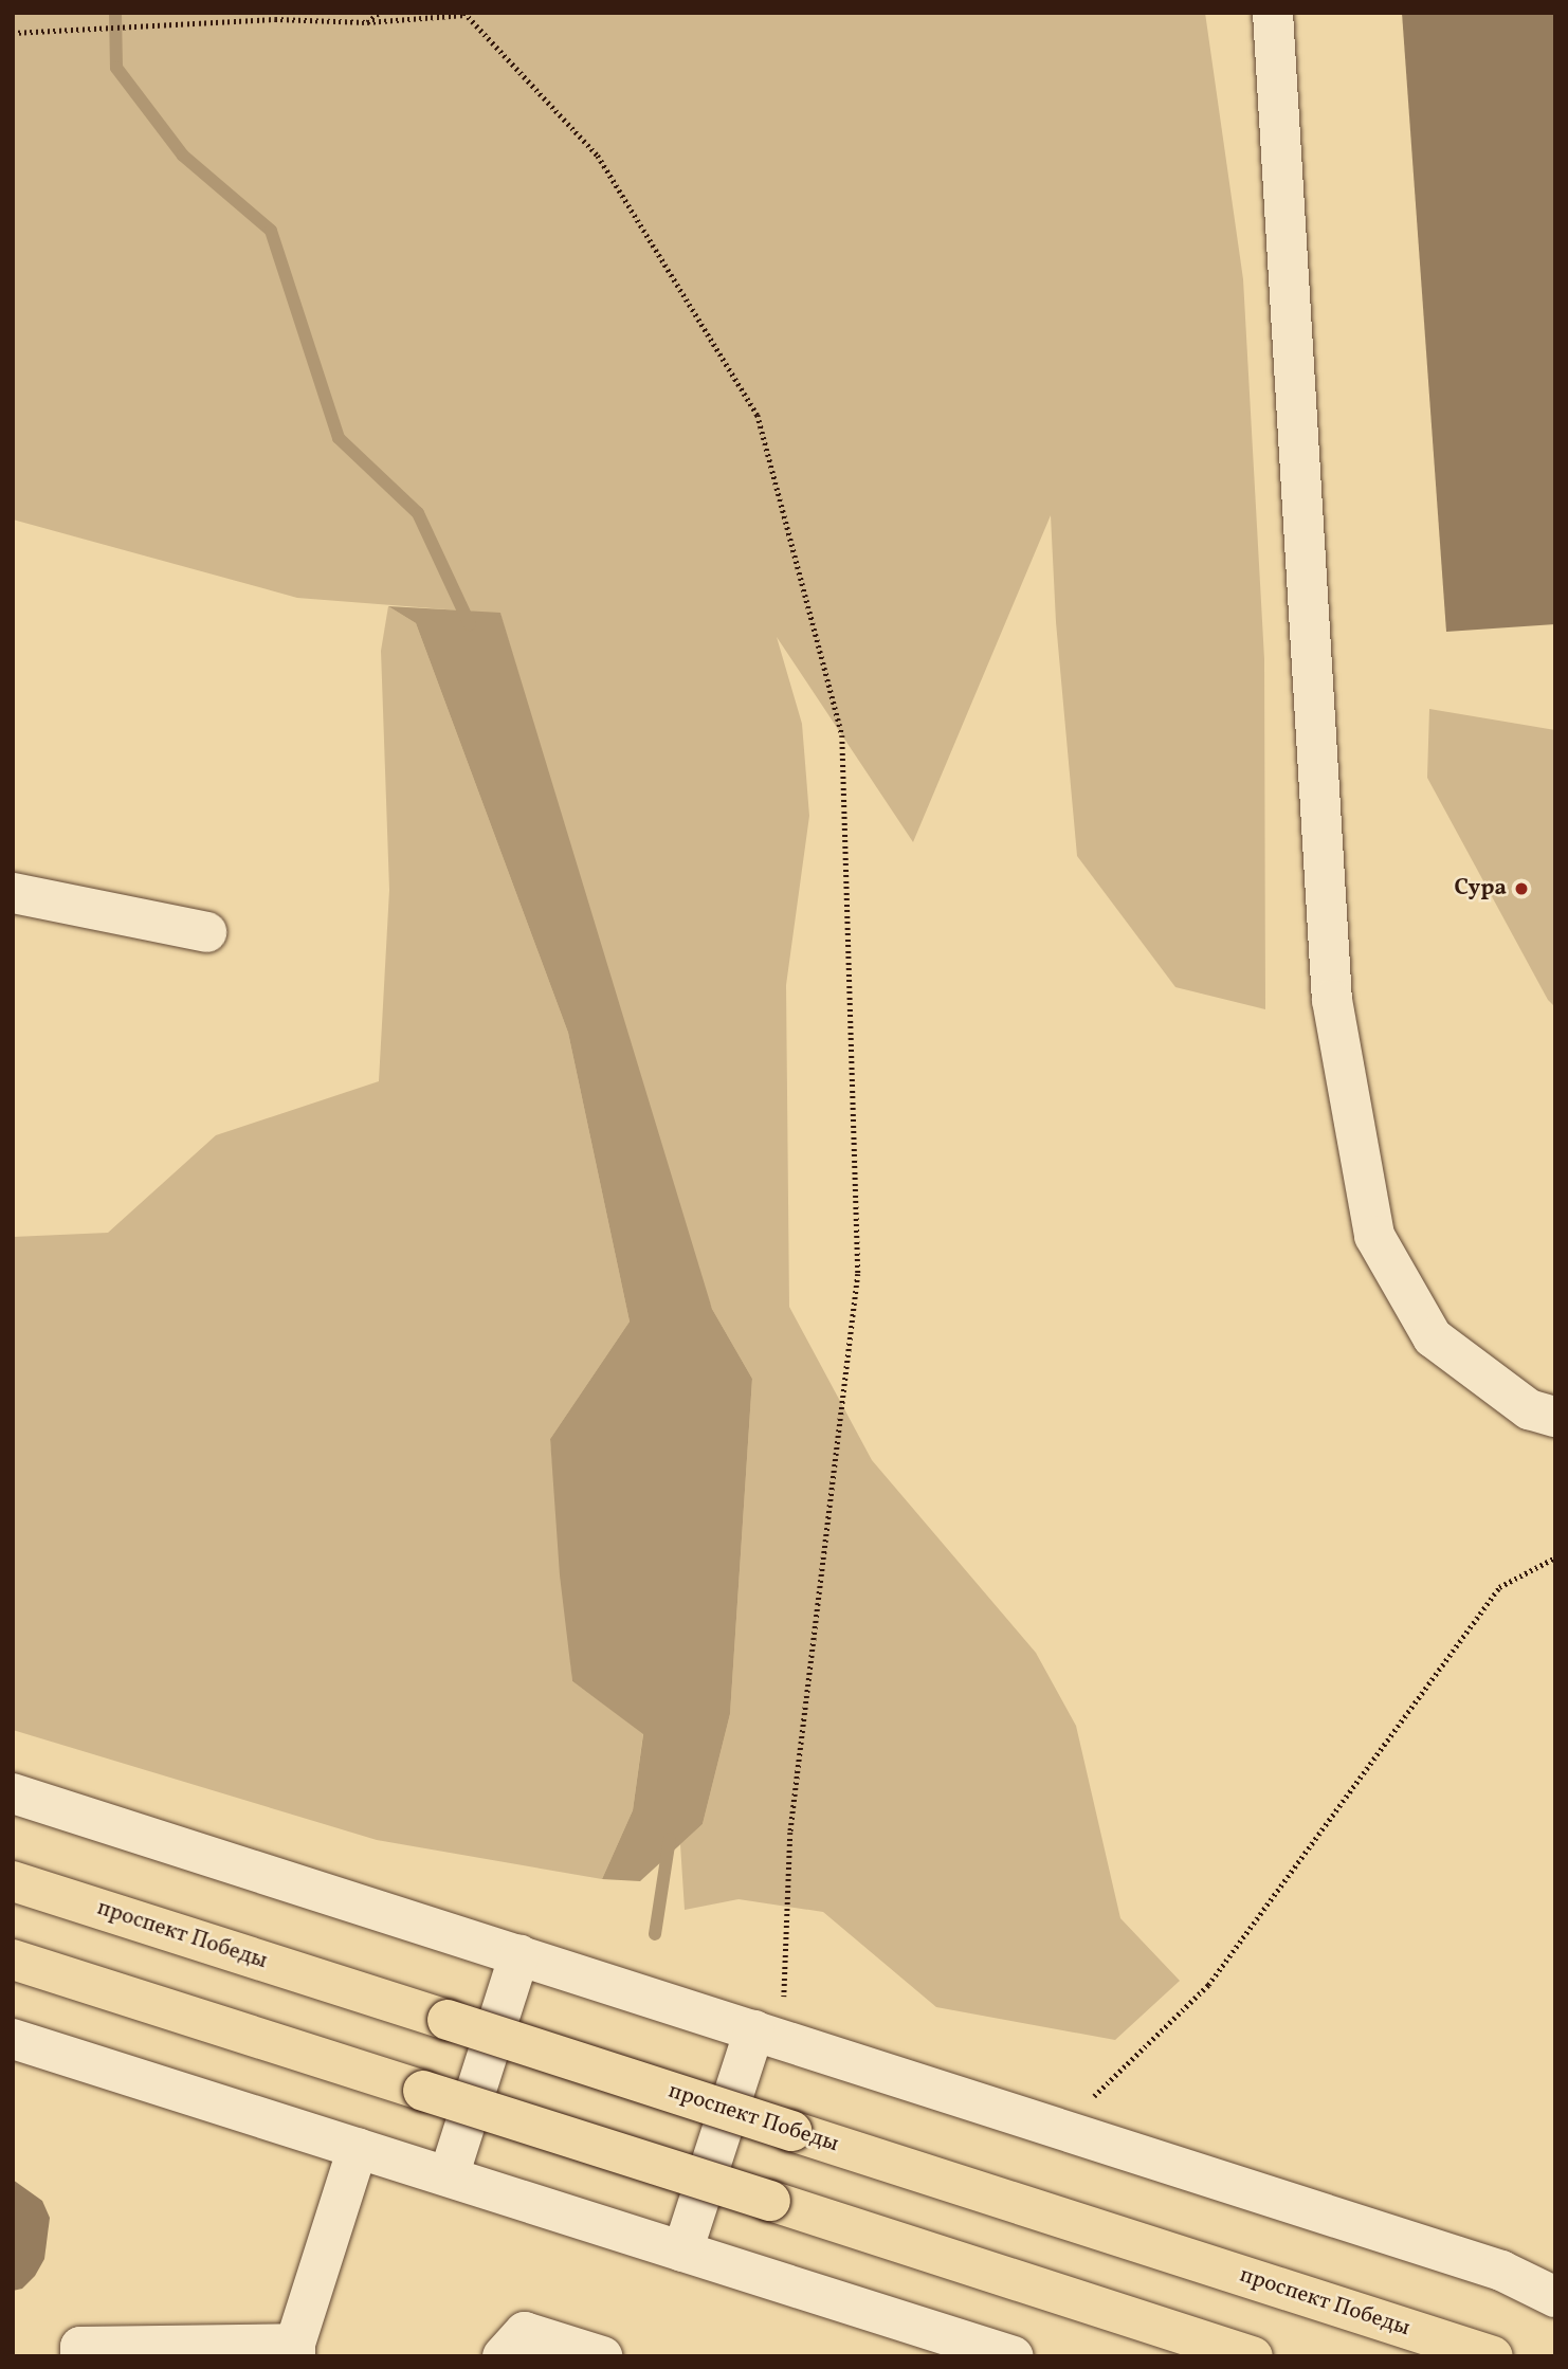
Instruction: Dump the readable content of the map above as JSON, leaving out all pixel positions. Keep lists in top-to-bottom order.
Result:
{
  "streets": {
    "main road": ["проспект Победы"]
  },
  "places": ["Сура"]
}
